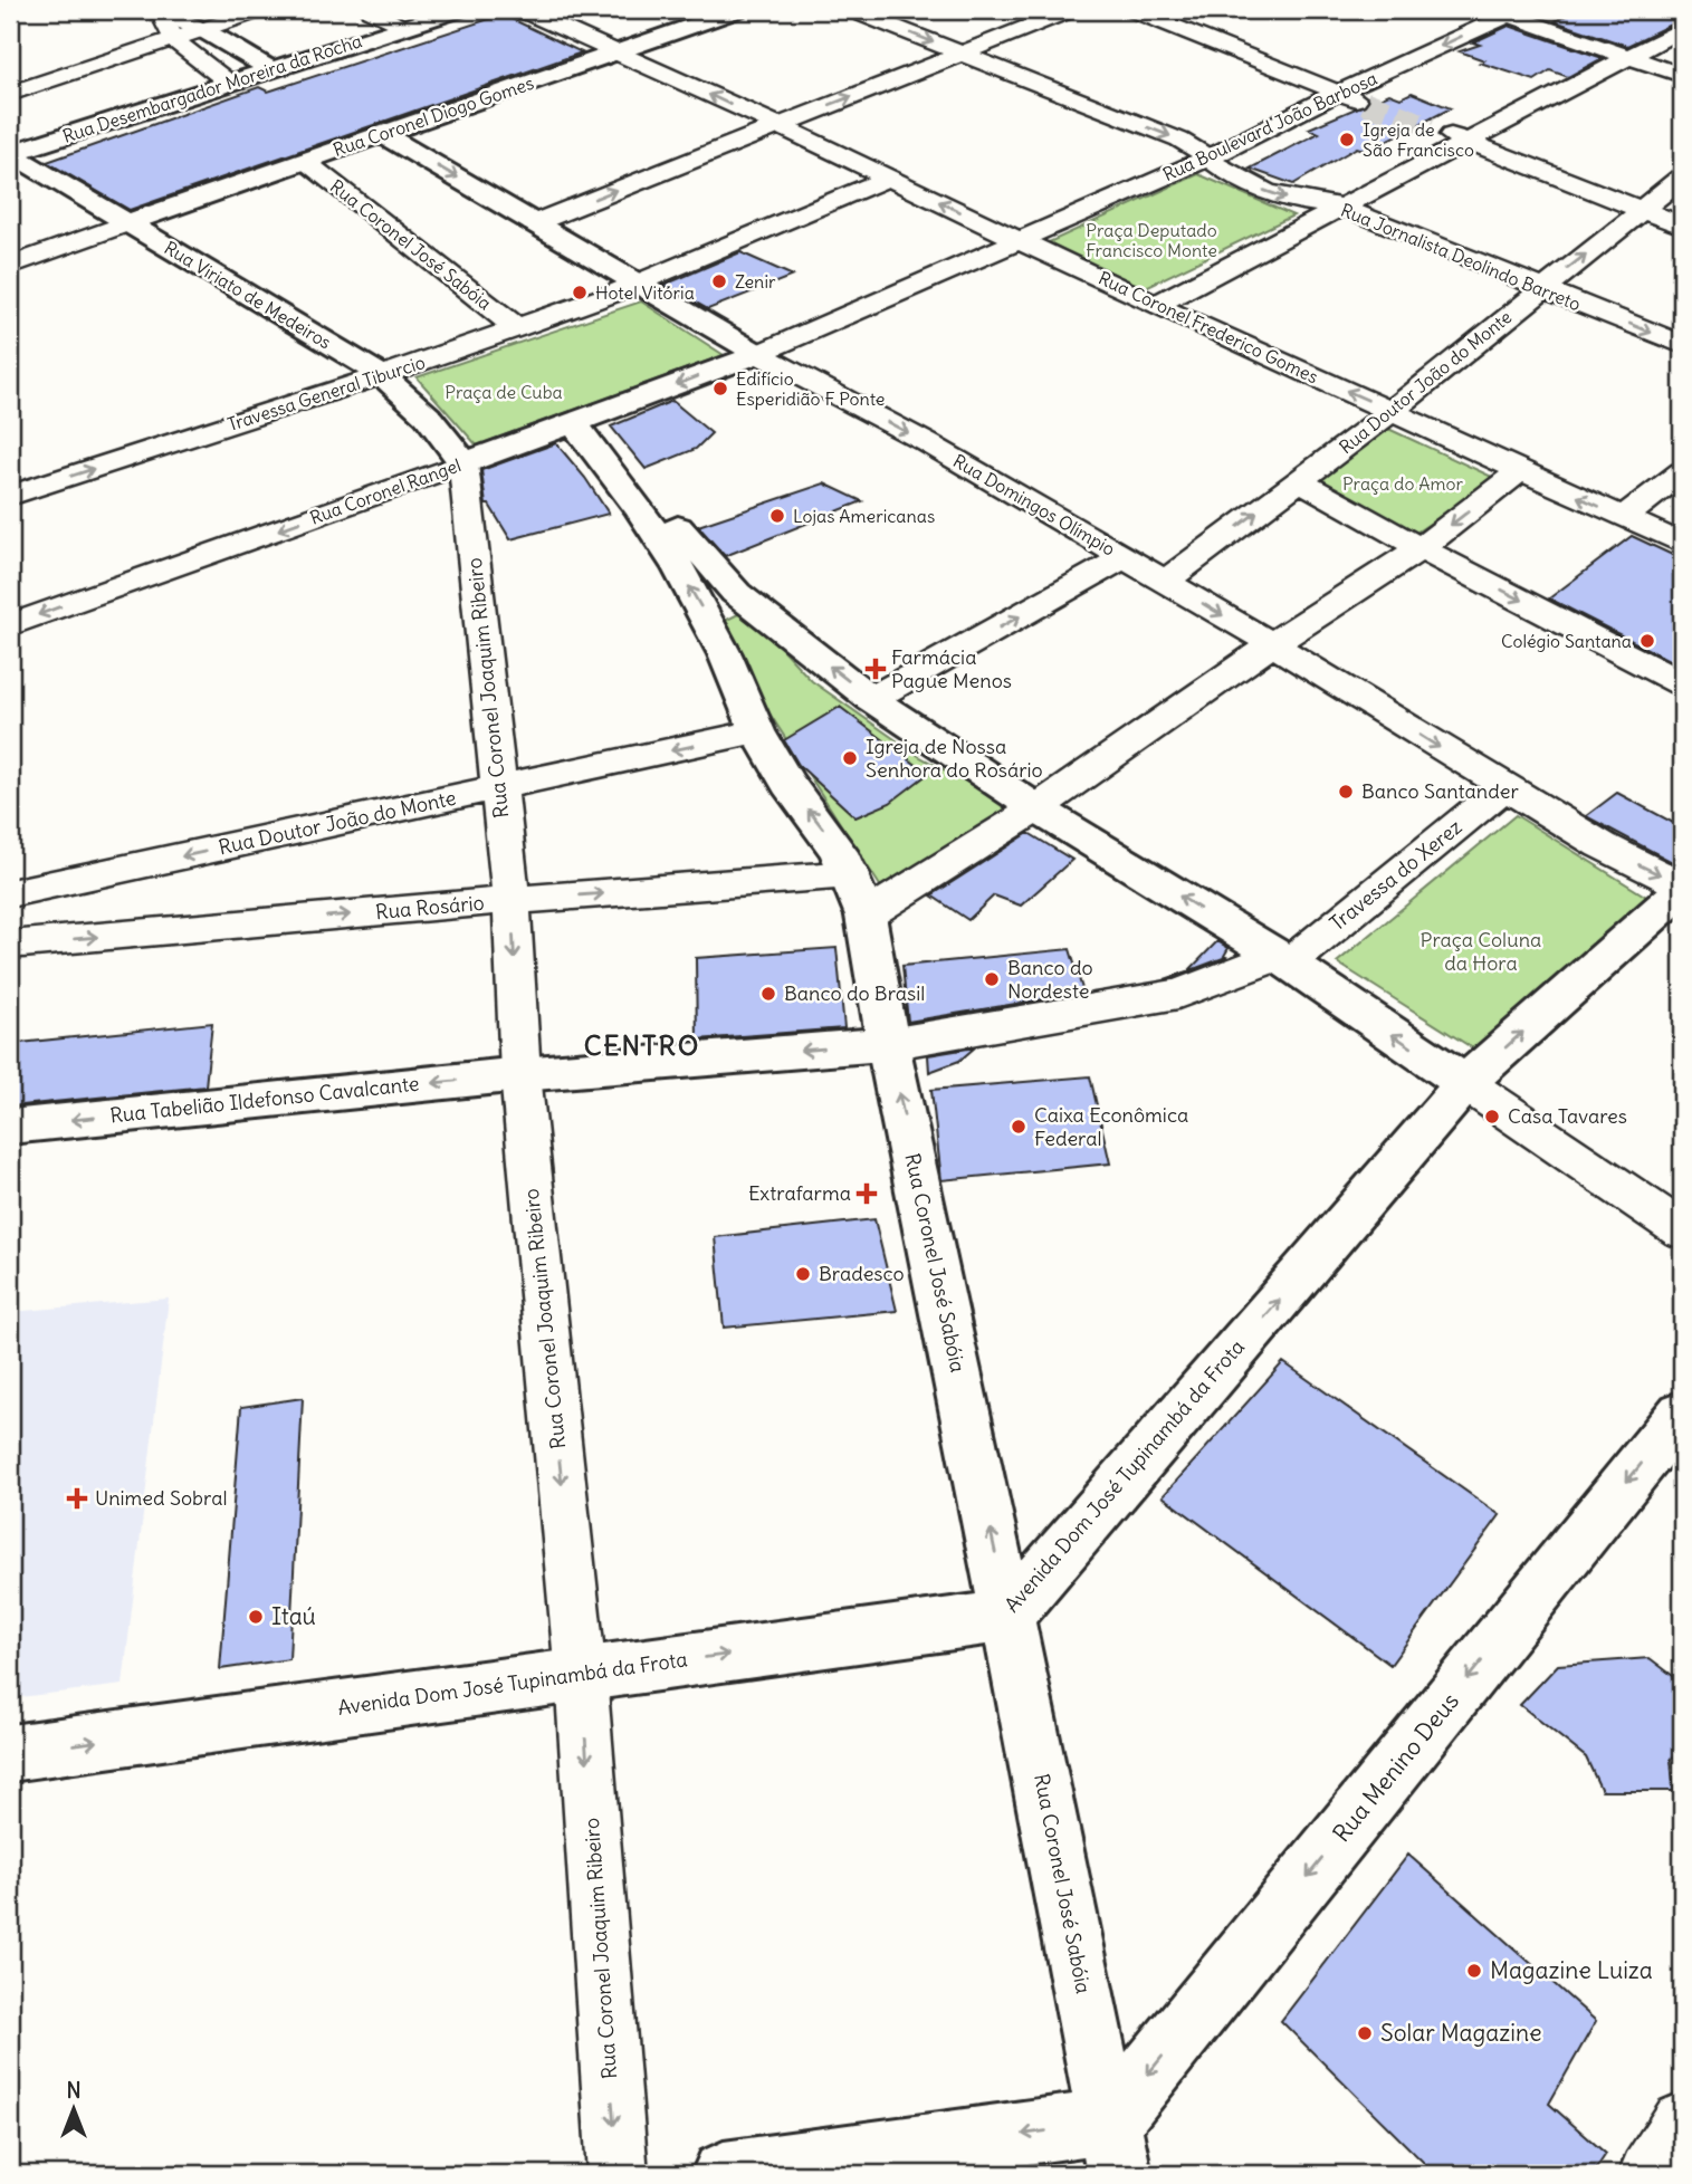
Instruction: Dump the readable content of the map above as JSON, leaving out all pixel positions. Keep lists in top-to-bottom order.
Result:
{
  "streets": {
    "main road": [
      "Rua Desembargador Moreira da Rocha",
      "Rua Coronel Diogo Gomes",
      "Rua Coronel José Sabóia",
      "Rua Viriato de Medeiros",
      "Rua Coronel Rangel",
      "Rua Domingos Olímpio",
      "Rua Tabelião Ildefonso Cavalcante",
      "Avenida Dom José Tupinambá da Frota",
      "Rua Menino Deus"
    ],
    "street": [
      "Rua Boulevard João Barbosa",
      "Rua Jornalista Deolindo Barreto",
      "Rua Coronel Frederico Gomes",
      "Rua Doutor João do Monte",
      "Travessa General Tiburcio",
      "Rua Coronel Joaquim Ribeiro",
      "Travessa do Xerez",
      "Rua Rosário"
    ]
  },
  "crossings": [
    ["Rua Desembargador Moreira da Rocha", "Rua Viriato de Medeiros"],
    ["Rua Coronel Diogo Gomes", "Rua Coronel José Sabóia"],
    ["Rua Coronel Diogo Gomes", "Rua Viriato de Medeiros"],
    ["Rua Coronel Diogo Gomes", "Rua Coronel Frederico Gomes"],
    ["Rua Coronel Diogo Gomes", "Rua Domingos Olímpio"],
    ["Rua Boulevard João Barbosa", "Rua Jornalista Deolindo Barreto"],
    ["Rua Boulevard João Barbosa", "Rua Coronel Frederico Gomes"],
    ["Rua Boulevard João Barbosa", "Rua Coronel Rangel"],
    ["Rua Boulevard João Barbosa", "Rua Domingos Olímpio"],
    ["Rua Coronel José Sabóia", "Rua Doutor João do Monte"],
    ["Rua Coronel José Sabóia", "Travessa General Tiburcio"],
    ["Rua Coronel José Sabóia", "Rua Coronel Rangel"],
    ["Rua Coronel José Sabóia", "Travessa do Xerez"],
    ["Rua Coronel José Sabóia", "Rua Rosário"],
    ["Rua Coronel José Sabóia", "Avenida Dom José Tupinambá da Frota"],
    ["Rua Coronel José Sabóia", "Rua Menino Deus"],
    ["Rua Jornalista Deolindo Barreto", "Rua Doutor João do Monte"],
    ["Rua Viriato de Medeiros", "Travessa General Tiburcio"],
    ["Rua Viriato de Medeiros", "Rua Coronel Rangel"],
    ["Rua Viriato de Medeiros", "Rua Coronel Joaquim Ribeiro"],
    ["Rua Coronel Frederico Gomes", "Rua Doutor João do Monte"],
    ["Rua Coronel Frederico Gomes", "Travessa General Tiburcio"],
    ["Rua Doutor João do Monte", "Rua Domingos Olímpio"],
    ["Rua Doutor João do Monte", "Rua Coronel Joaquim Ribeiro"],
    ["Travessa General Tiburcio", "Rua Domingos Olímpio"],
    ["Rua Coronel Rangel", "Rua Domingos Olímpio"],
    ["Rua Coronel Rangel", "Rua Coronel Joaquim Ribeiro"],
    ["Rua Domingos Olímpio", "Travessa do Xerez"],
    ["Rua Domingos Olímpio", "Avenida Dom José Tupinambá da Frota"],
    ["Rua Coronel Joaquim Ribeiro", "Rua Rosário"],
    ["Rua Coronel Joaquim Ribeiro", "Rua Tabelião Ildefonso Cavalcante"],
    ["Rua Coronel Joaquim Ribeiro", "Avenida Dom José Tupinambá da Frota"]
  ],
  "one_way": [
    "Rua Coronel José Sabóia",
    "Rua Coronel Rangel",
    "Rua Coronel Joaquim Ribeiro",
    "Rua Rosário",
    "Rua Tabelião Ildefonso Cavalcante",
    "Avenida Dom José Tupinambá da Frota",
    "Rua Menino Deus"
  ],
  "districts": ["CENTRO"],
  "parks": [
    "Praça Deputado Francisco Monte",
    "Praça de Cuba",
    "Praça do Amor",
    "Praça Coluna da Hora"
  ],
  "places": {
    "other": [
      "Igreja de São Francisco",
      "Zenir",
      "Hotel Vitória",
      "Edifício Esperidião F Ponte",
      "Lojas Americanas",
      "Colégio Santana",
      "Igreja de Nossa Senhora do Rosário",
      "Banco Santander",
      "Banco do Nordeste",
      "Banco do Brasil",
      "Casa Tavares",
      "Caixa Econômica Federal",
      "Bradesco",
      "Itaú",
      "Magazine Luiza",
      "Solar Magazine"
    ],
    "health": ["Farmácia Pague Menos", "Extrafarma", "Unimed Sobral"]
  },
  "north": "top"
}
